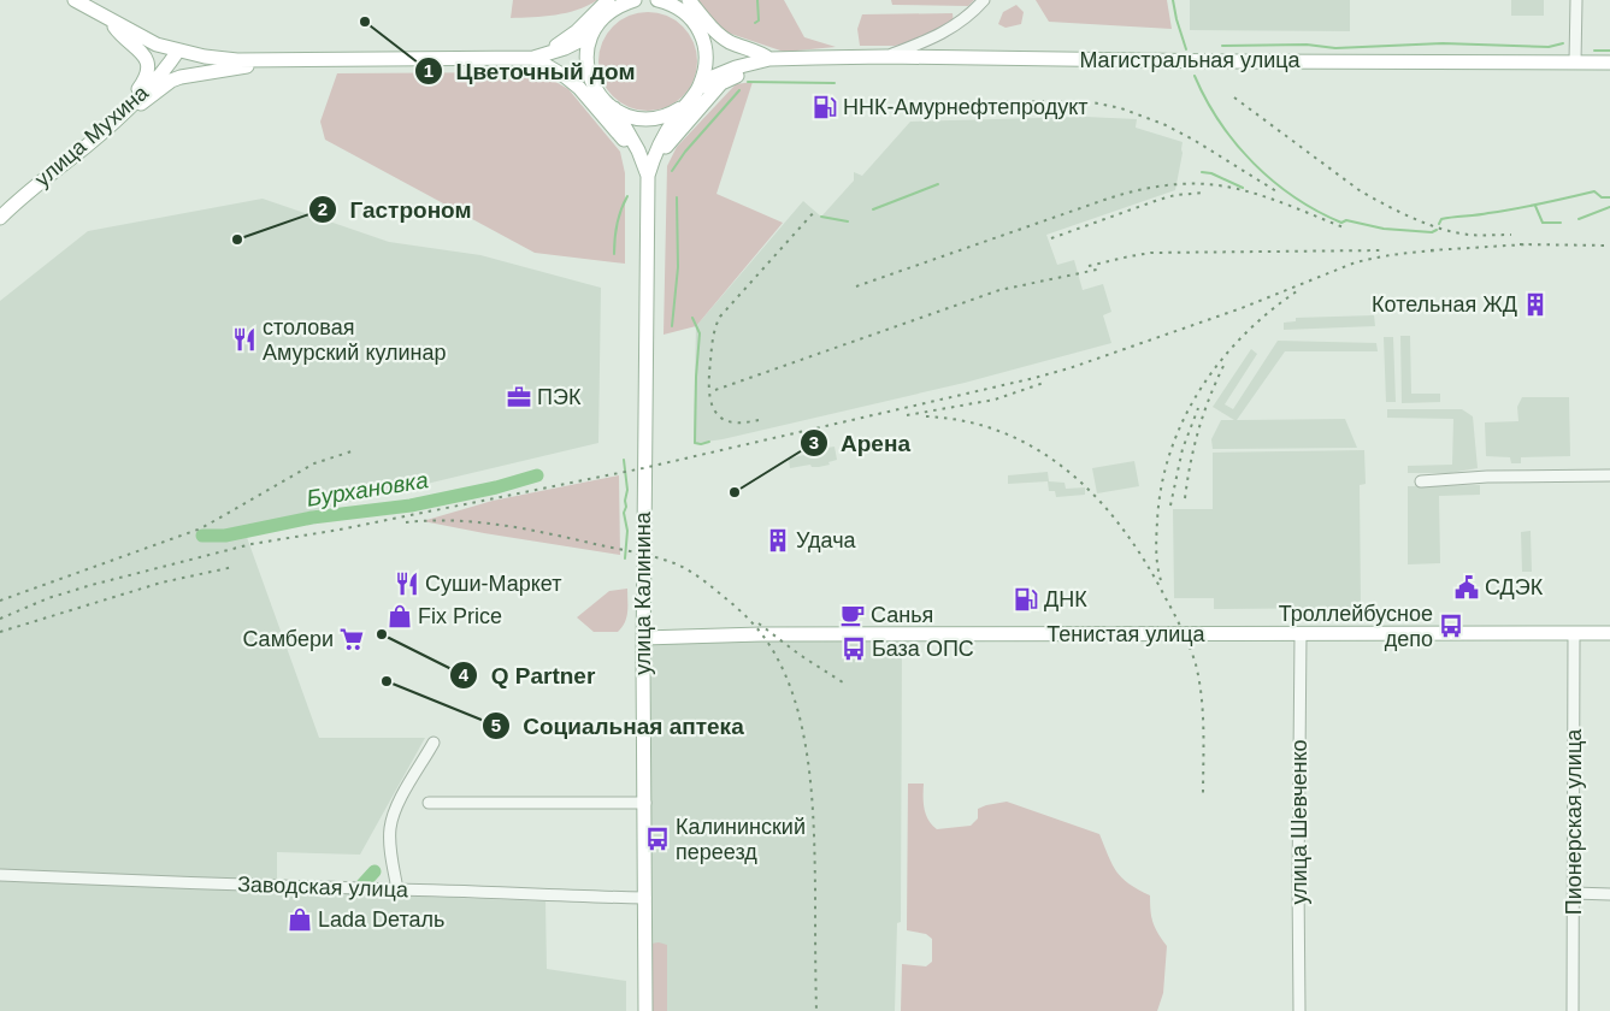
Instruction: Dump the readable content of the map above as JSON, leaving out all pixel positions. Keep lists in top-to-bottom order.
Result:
{
  "streets": {
    "main road": [
      "Магистральная улица",
      "улица Мухина",
      "улица Калинина",
      "Тенистая улица"
    ],
    "street": ["улица Шевченко", "Пионерская улица", "Заводская улица"]
  },
  "crossings": [
    ["улица Калинина", "Тенистая улица"],
    ["улица Калинина", "Заводская улица"],
    ["Тенистая улица", "улица Шевченко"],
    ["Тенистая улица", "Пионерская улица"]
  ],
  "water": ["Бурхановка"],
  "places": {
    "other": [
      "Цветочный дом",
      "Гастроном",
      "Арена",
      "Q Partner",
      "Социальная аптека"
    ],
    "fuel station": ["ННК-Амурнефтепродукт", "ДНК"],
    "building": ["Котельная ЖД", "Удача"],
    "restaurant": ["столовая Амурский кулинар", "Суши-Маркет"],
    "office": ["ПЭК"],
    "public building": ["СДЭК"],
    "cafe": ["Санья"],
    "shop": ["Fix Price", "Lada Dеталь"],
    "bus stop": ["Троллейбусное депо", "База ОПС", "Калининский переезд"],
    "supermarket": ["Самбери"]
  }
}
